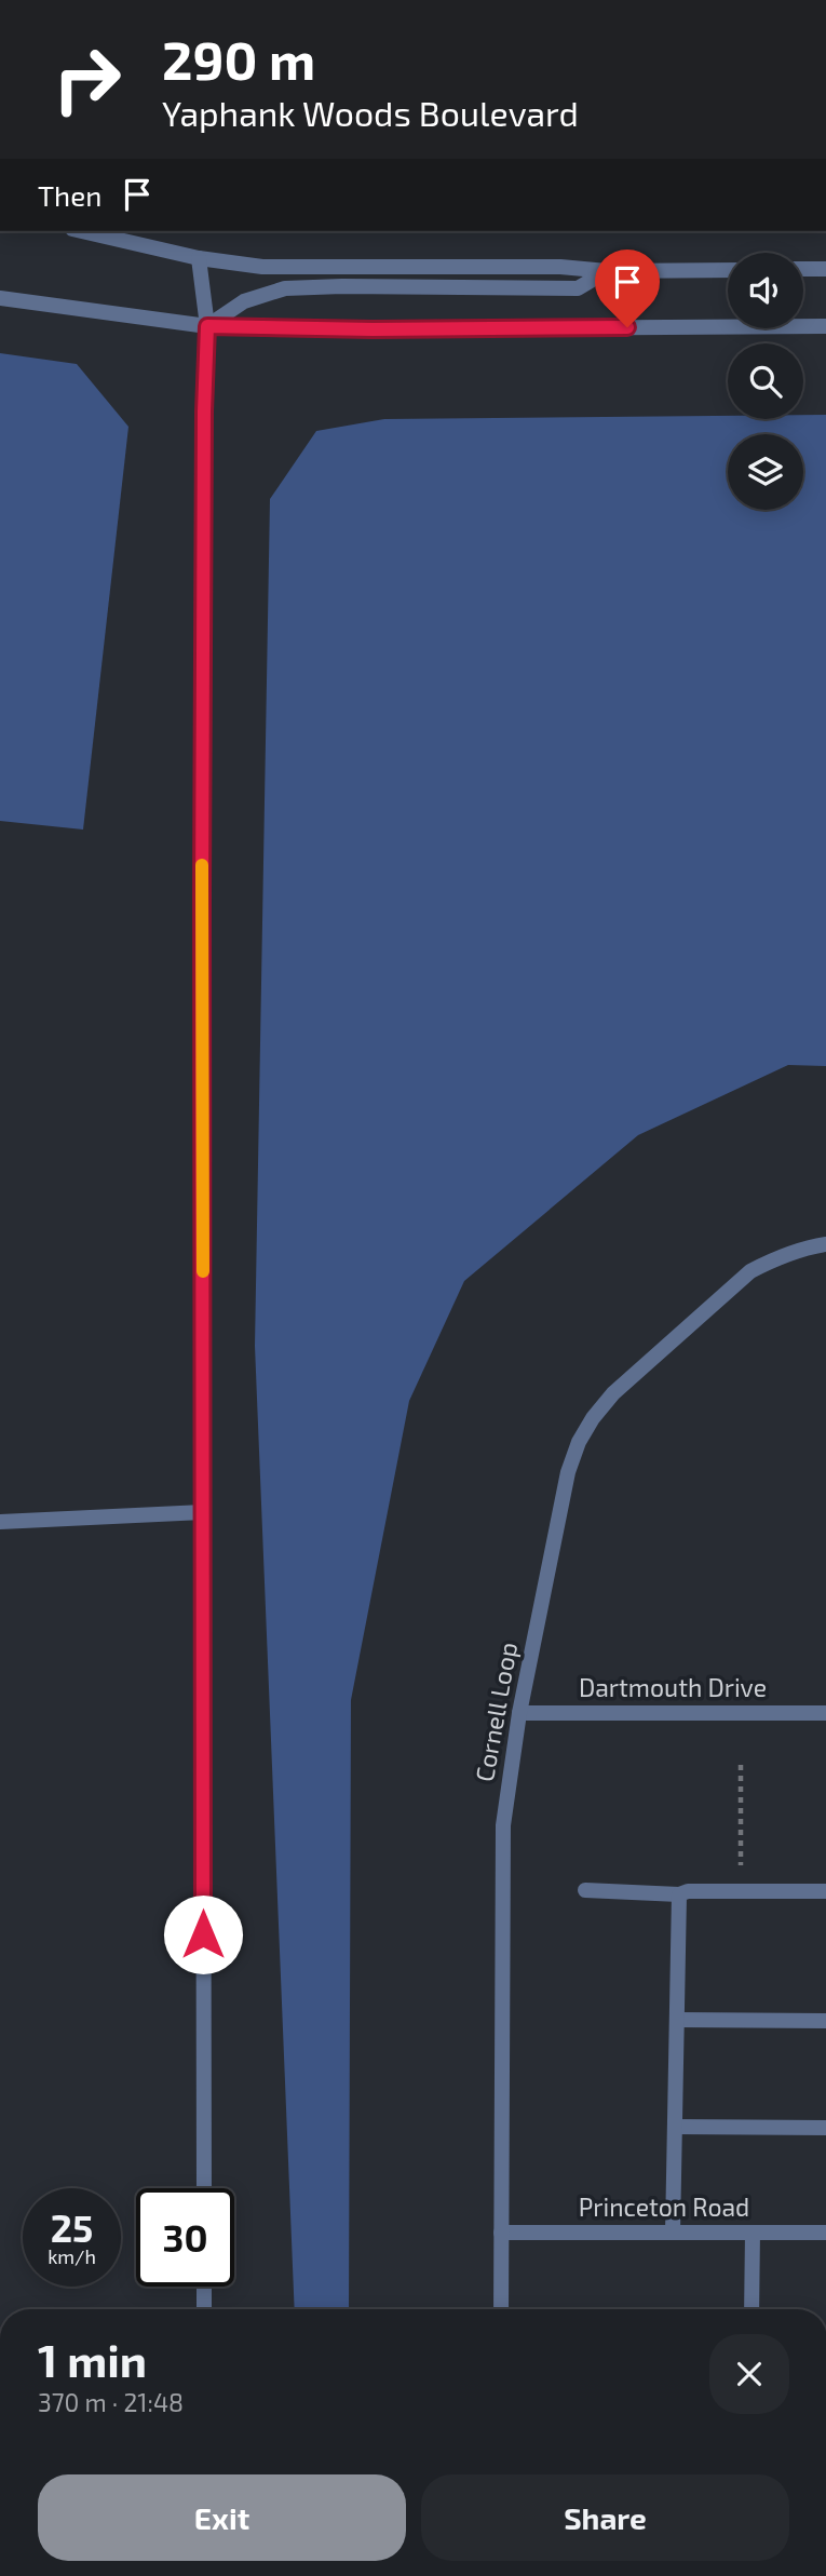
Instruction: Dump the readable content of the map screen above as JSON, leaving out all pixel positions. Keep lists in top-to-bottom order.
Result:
{
  "streets": {
    "street": ["Dartmouth Drive", "Cornell Loop", "Princeton Road"]
  },
  "crossings": [
    ["Dartmouth Drive", "Cornell Loop"],
    ["Cornell Loop", "Princeton Road"]
  ],
  "page": {
    "turn": ["290 m", "Yaphank Woods Boulevard"],
    "then": "Then",
    "speed": "25 km/h",
    "limit": "30",
    "heading": ["1 min", "370 m · 21:48"],
    "buttons": ["Exit", "Share"]
  }
}
